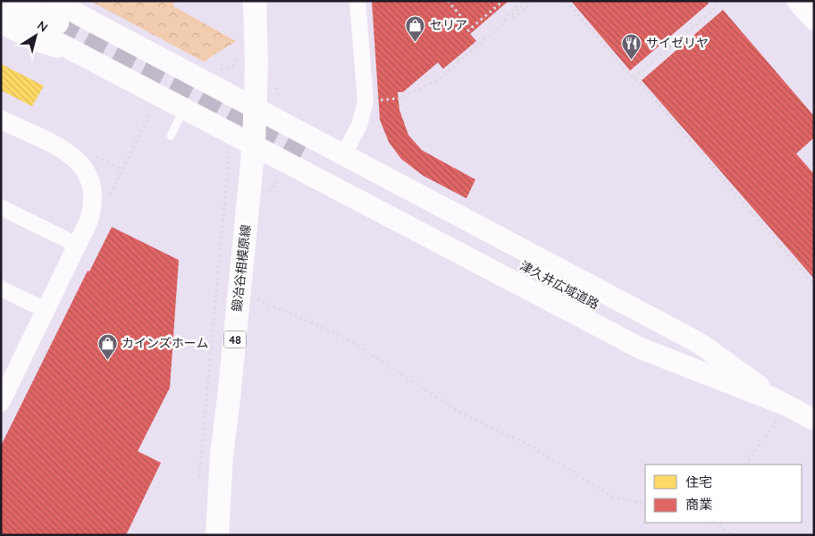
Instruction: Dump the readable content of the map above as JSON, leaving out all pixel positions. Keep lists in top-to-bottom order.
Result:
{
  "streets": {
    "main road": ["鍛冶谷相模原線", "津久井広域道路", "48"]
  },
  "places": {
    "shop": ["セリア", "カインズホーム"],
    "restaurant": ["サイゼリヤ"]
  },
  "legend": ["住宅", "商業"],
  "north": "top right"
}
